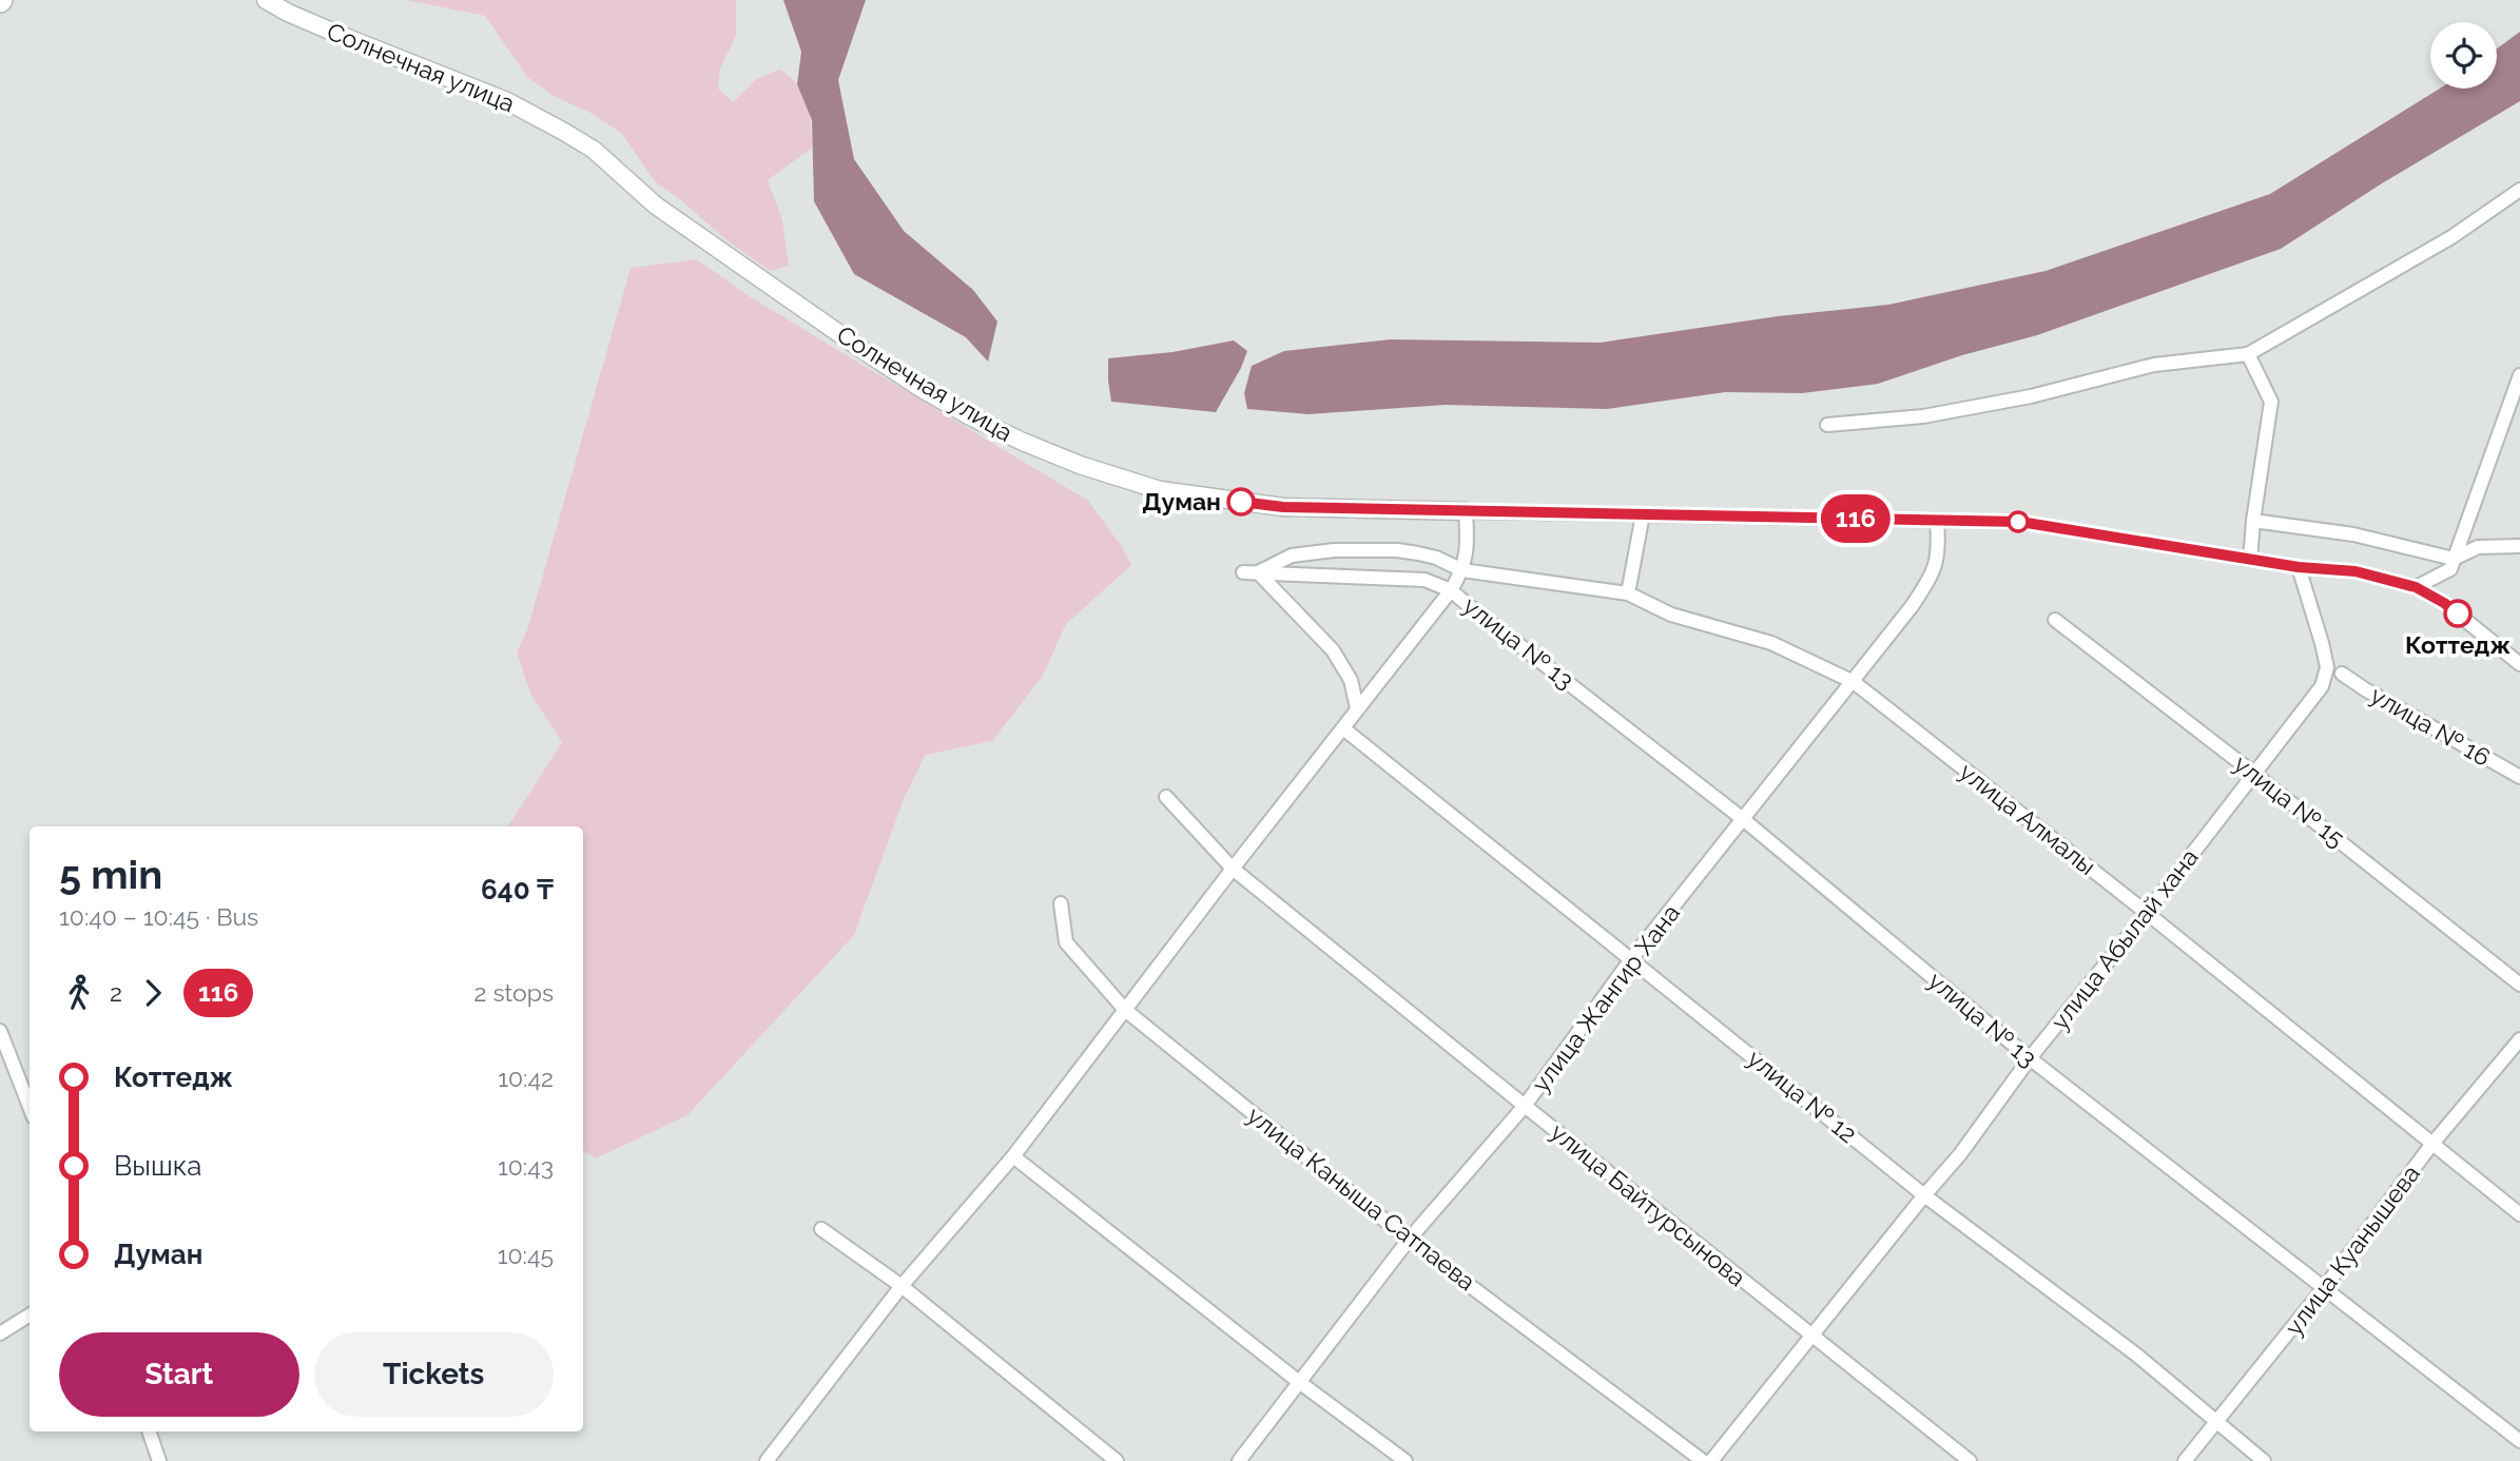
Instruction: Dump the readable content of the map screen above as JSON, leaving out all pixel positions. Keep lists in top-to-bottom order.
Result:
{
  "streets": {
    "street": [
      "Солнечная улица",
      "улица № 13",
      "улица № 16",
      "улица № 15",
      "улица Алмалы",
      "улица Абылай хана",
      "улица Жангир Хана",
      "улица № 12",
      "улица Каныша Сатпаева",
      "улица Байтурсынова",
      "улица Куанышева"
    ]
  },
  "crossings": [
    ["Солнечная улица", "улица Абылай хана"],
    ["Солнечная улица", "улица Жангир Хана"],
    ["улица № 13", "улица Абылай хана"],
    ["улица № 13", "улица Жангир Хана"],
    ["улица № 13", "улица Куанышева"],
    ["улица № 15", "улица Абылай хана"],
    ["улица Алмалы", "улица Абылай хана"],
    ["улица Алмалы", "улица Жангир Хана"],
    ["улица Алмалы", "улица Куанышева"],
    ["улица Абылай хана", "улица № 12"],
    ["улица Абылай хана", "улица Байтурсынова"],
    ["улица Жангир Хана", "улица № 12"],
    ["улица Жангир Хана", "улица Каныша Сатпаева"],
    ["улица Жангир Хана", "улица Байтурсынова"],
    ["улица № 12", "улица Куанышева"]
  ],
  "places": ["Думан", "Коттедж"],
  "lines": ["bus line 116"],
  "page": {
    "on_map": "116",
    "heading": ["5 min", "10:40 – 10:45 · Bus", "640 ₸"],
    "legs": ["2", "116", "2 stops"],
    "list": [
      {
        "name": "Коттедж",
        "value": "10:42"
      },
      {
        "name": "Вышка",
        "value": "10:43"
      },
      {
        "name": "Думан",
        "value": "10:45"
      }
    ],
    "buttons": ["Start", "Tickets"]
  }
}
